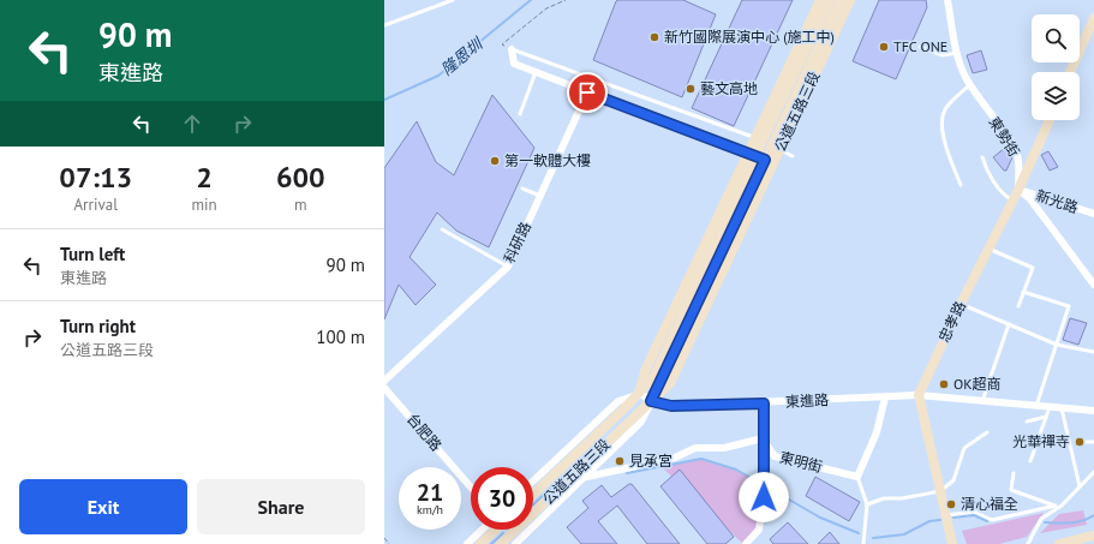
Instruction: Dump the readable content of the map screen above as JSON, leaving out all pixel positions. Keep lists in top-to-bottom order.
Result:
{
  "streets": {
    "street": [
      "公道五路三段",
      "東勢街",
      "新光路",
      "科研路",
      "忠孝路",
      "東進路",
      "台肥路",
      "東明街"
    ]
  },
  "crossings": [
    ["公道五路三段", "東進路"],
    ["公道五路三段", "東明街"],
    ["東勢街", "新光路"],
    ["東勢街", "忠孝路"],
    ["新光路", "忠孝路"],
    ["忠孝路", "東進路"]
  ],
  "water": ["隆恩圳"],
  "places": [
    "新竹國際展演中心 (施工中)",
    "TFC ONE",
    "藝文高地",
    "第一軟體大樓",
    "OK超商",
    "光華禪寺",
    "見承宮",
    "清心福全"
  ],
  "page": {
    "turn": ["90 m", "東進路"],
    "eta": [
      "07:13",
      "Arrival",
      "2",
      "min",
      "600",
      "m"
    ],
    "list": [
      {
        "name": "Turn left",
        "note": "東進路",
        "value": "90 m"
      },
      {
        "name": "Turn right",
        "note": "公道五路三段",
        "value": "100 m"
      }
    ],
    "speed": "21 km/h",
    "limit": "30",
    "buttons": ["Exit", "Share"]
  }
}
